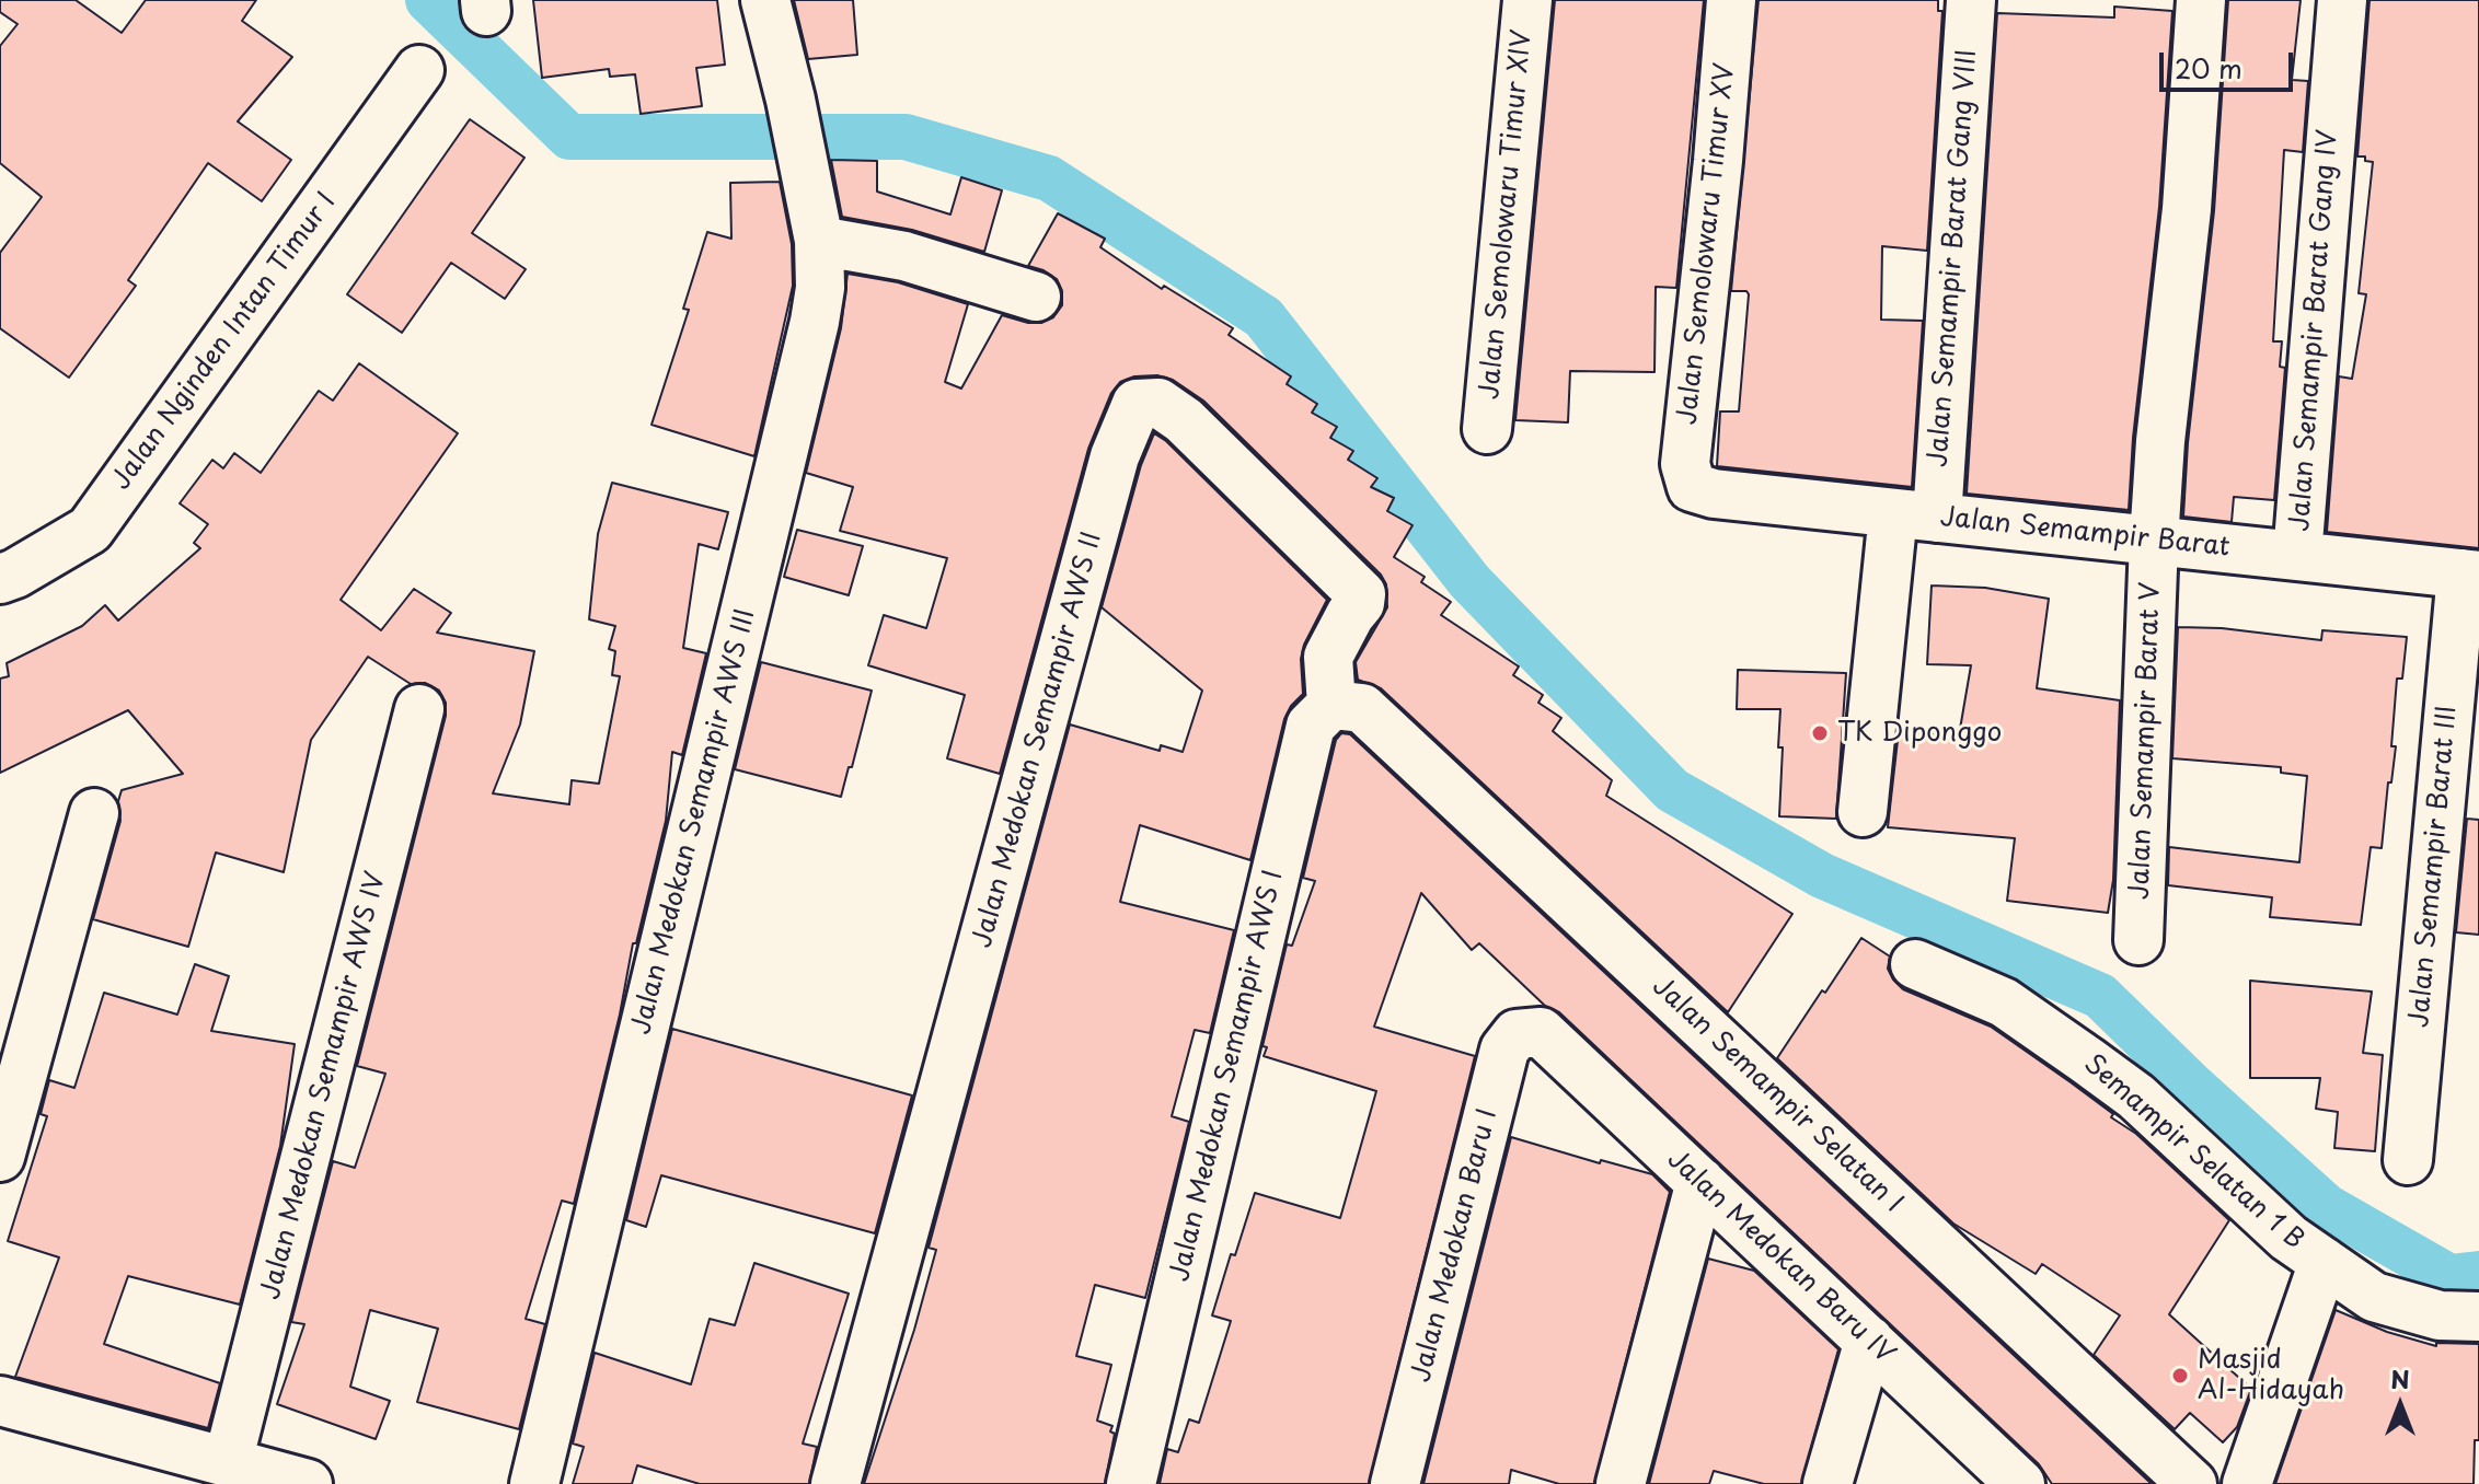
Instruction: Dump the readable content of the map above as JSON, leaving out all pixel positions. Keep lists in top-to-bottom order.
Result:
{
  "streets": {
    "street": [
      "Jalan Semolowaru Timur XIV",
      "Jalan Semolowaru Timur XV",
      "Jalan Semampir Barat Gang VIII",
      "Jalan Semampir Barat Gang IV",
      "Jalan Nginden Intan Timur I",
      "Jalan Semampir Barat",
      "Jalan Medokan Semampir AWS II",
      "Jalan Semampir Barat V",
      "Jalan Medokan Semampir AWS III",
      "Jalan Semampir Barat III",
      "Jalan Medokan Semampir AWS I",
      "Jalan Medokan Semampir AWS IV",
      "Jalan Semampir Selatan I",
      "Semampir Selatan 1 B",
      "Jalan Medokan Baru I",
      "Jalan Medokan Baru IV"
    ]
  },
  "crossings": [
    ["Jalan Semolowaru Timur XV", "Jalan Semampir Barat"],
    ["Jalan Semampir Barat Gang VIII", "Jalan Semampir Barat"],
    ["Jalan Semampir Barat Gang IV", "Jalan Semampir Barat"],
    ["Jalan Semampir Barat", "Jalan Semampir Barat V"],
    ["Jalan Semampir Barat", "Jalan Semampir Barat III"],
    ["Jalan Medokan Semampir AWS II", "Jalan Medokan Semampir AWS I"],
    ["Jalan Medokan Semampir AWS II", "Jalan Semampir Selatan I"],
    ["Jalan Medokan Semampir AWS I", "Jalan Semampir Selatan I"],
    ["Jalan Medokan Baru I", "Jalan Medokan Baru IV"]
  ],
  "places": ["TK Diponggo", "Masjid Al-Hidayah"],
  "scale_bar": "20 m",
  "north": "top"
}
